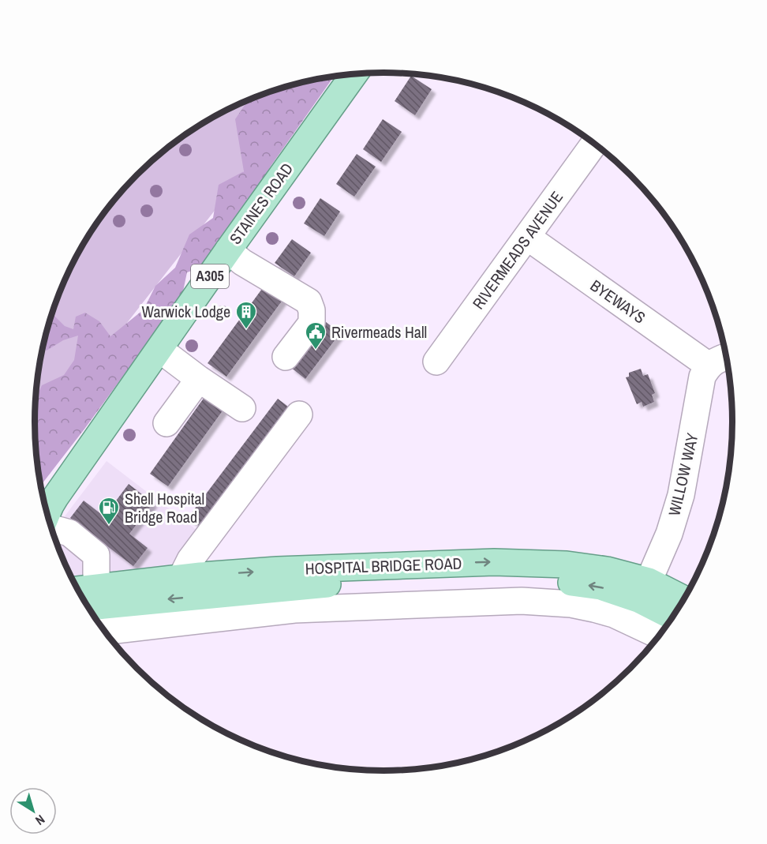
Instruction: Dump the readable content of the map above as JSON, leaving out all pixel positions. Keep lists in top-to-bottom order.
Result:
{
  "streets": {
    "main road": ["STAINES ROAD", "A305", "HOSPITAL BRIDGE ROAD"],
    "street": ["RIVERMEADS AVENUE", "BYEWAYS", "WILLOW WAY"]
  },
  "crossings": [
    ["RIVERMEADS AVENUE", "BYEWAYS"],
    ["BYEWAYS", "WILLOW WAY"],
    ["WILLOW WAY", "HOSPITAL BRIDGE ROAD"]
  ],
  "places": {
    "building": ["Warwick Lodge"],
    "public building": ["Rivermeads Hall"],
    "fuel station": ["Shell Hospital Bridge Road"]
  },
  "north": "bottom right"
}
